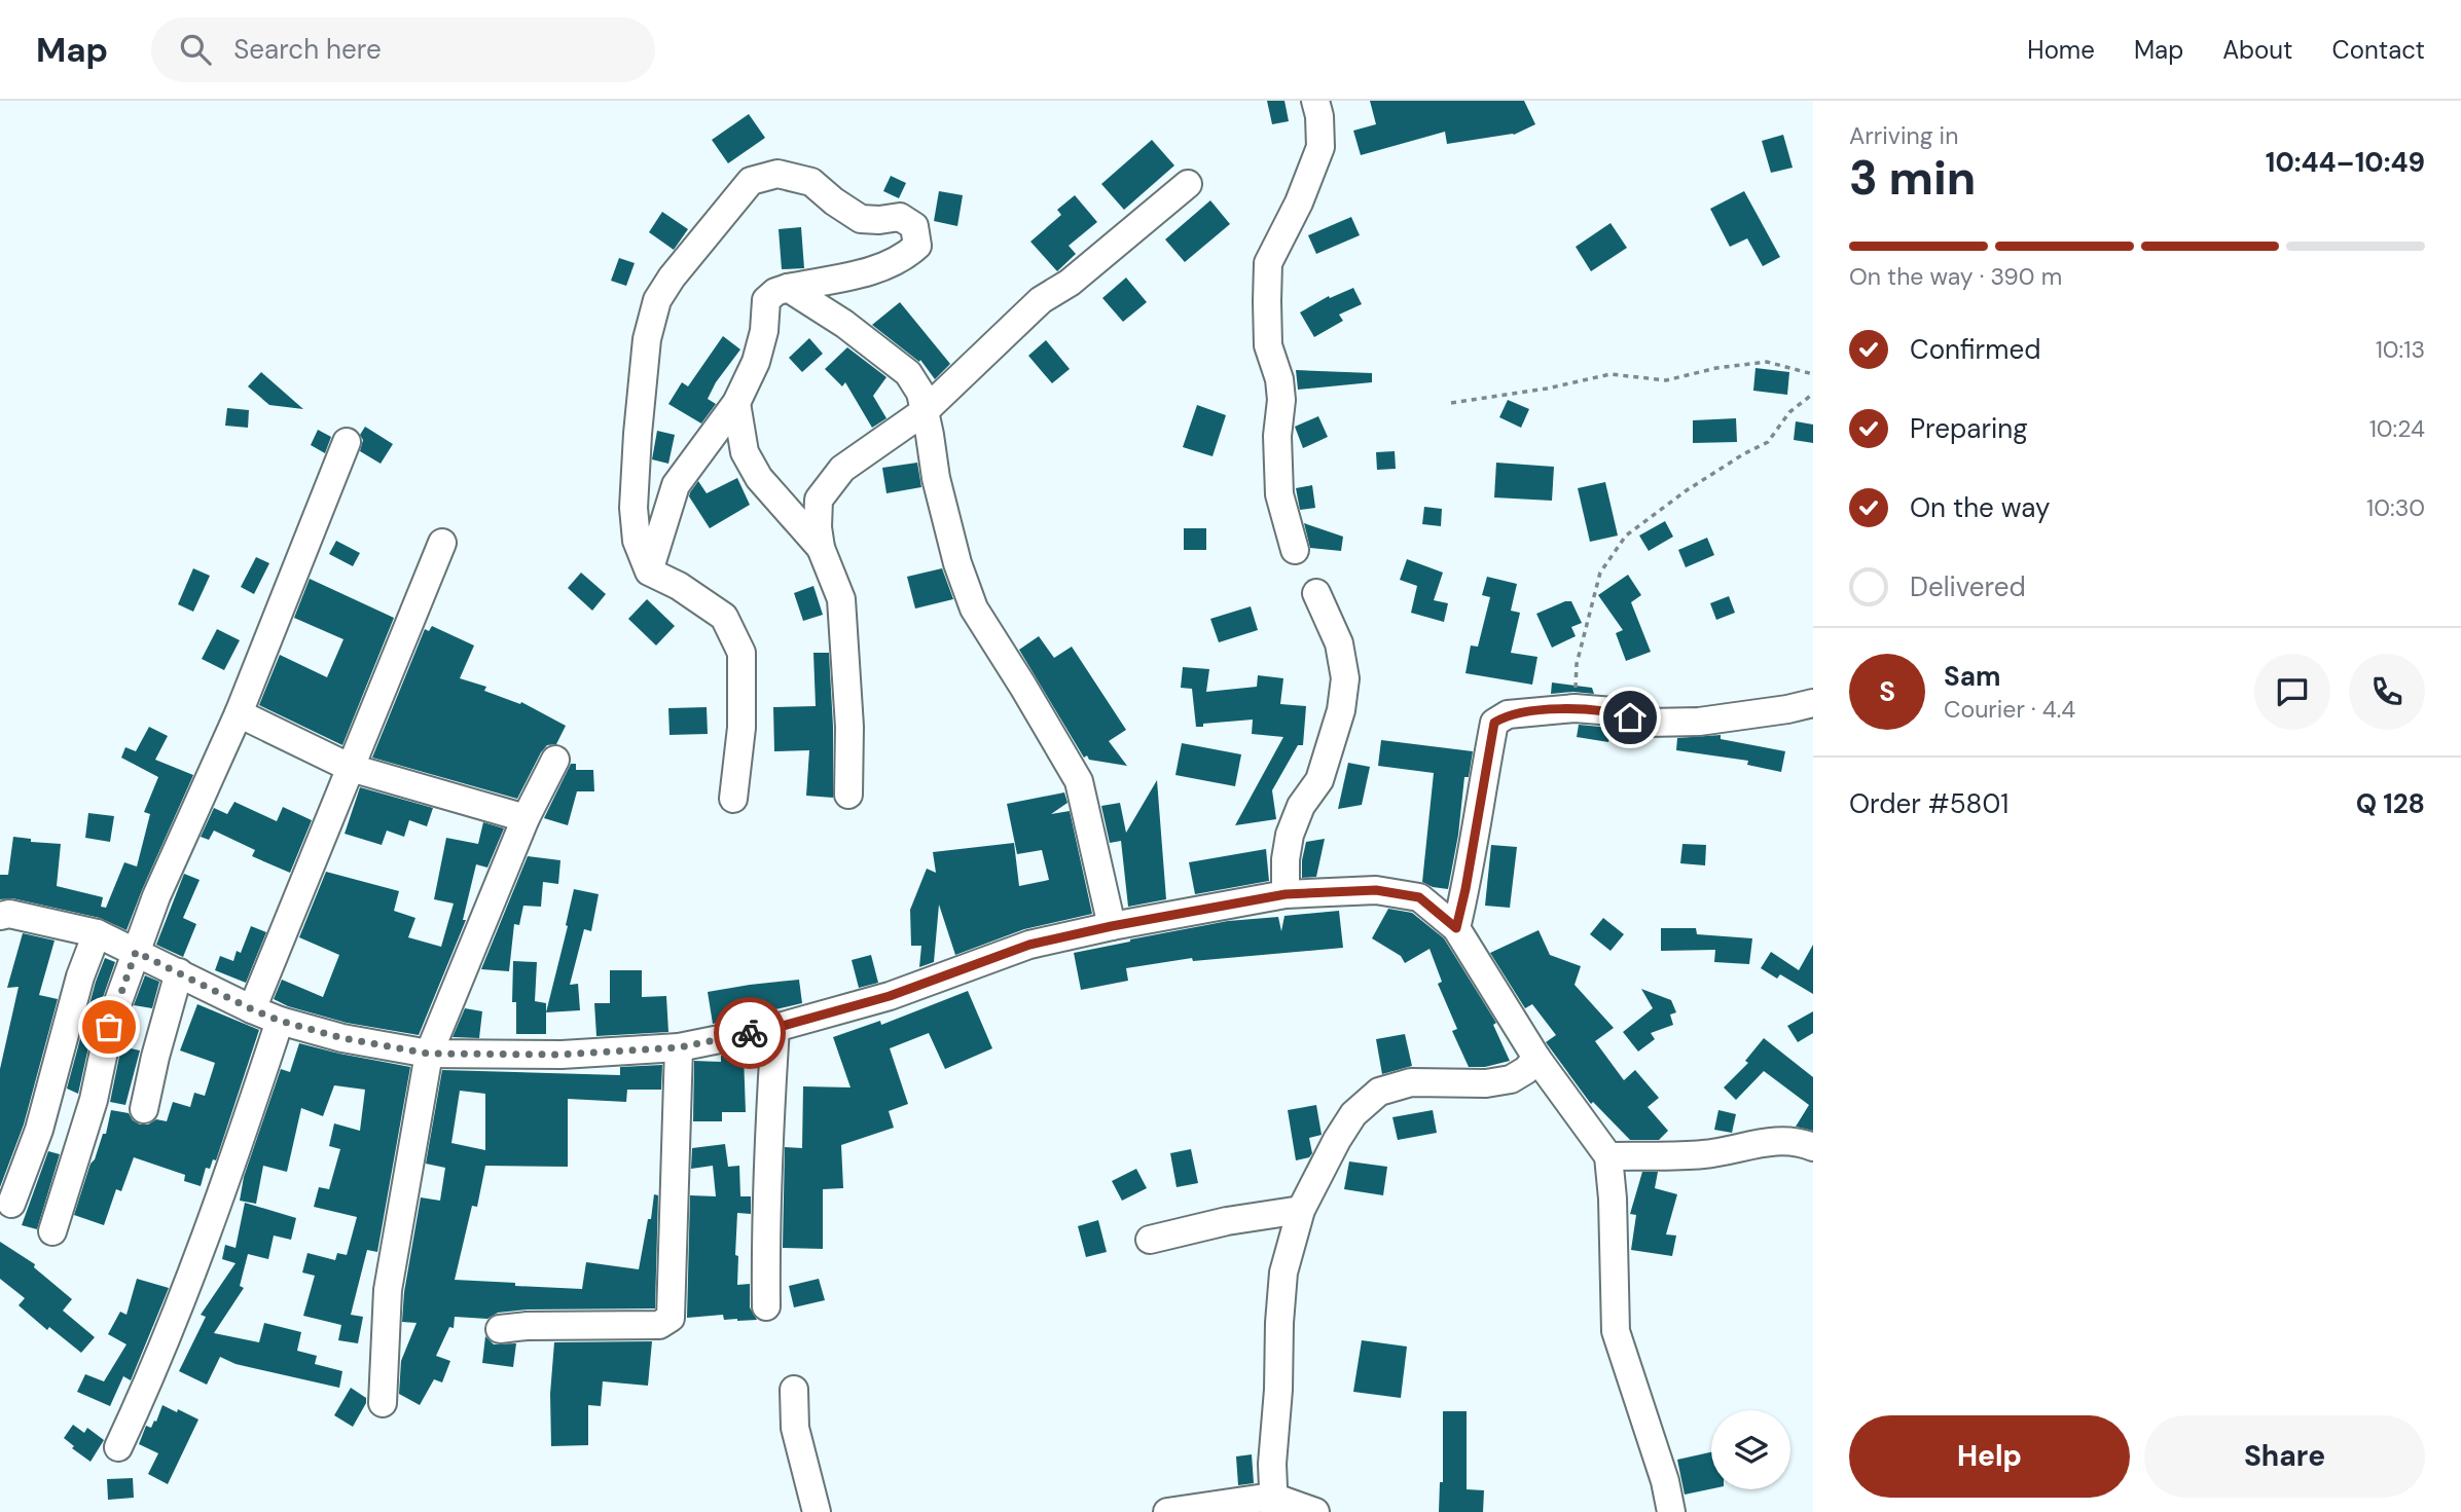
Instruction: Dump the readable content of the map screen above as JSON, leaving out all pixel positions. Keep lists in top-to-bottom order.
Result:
{
  "page": {
    "header": "Map",
    "search": "Search here",
    "nav": [
      "Home",
      "Map",
      "About",
      "Contact"
    ],
    "heading": ["3 min", "Arriving in", "10:44–10:49"],
    "panel": [
      "Sam",
      "Courier · 4.4",
      "Order #5801",
      "Q 128"
    ],
    "bar": "On the way · 390 m",
    "list": [
      ["Confirmed", "10:13"],
      ["Preparing", "10:24"],
      ["On the way", "10:30"],
      "Delivered"
    ],
    "round": "S",
    "buttons": ["Help", "Share"]
  }
}
